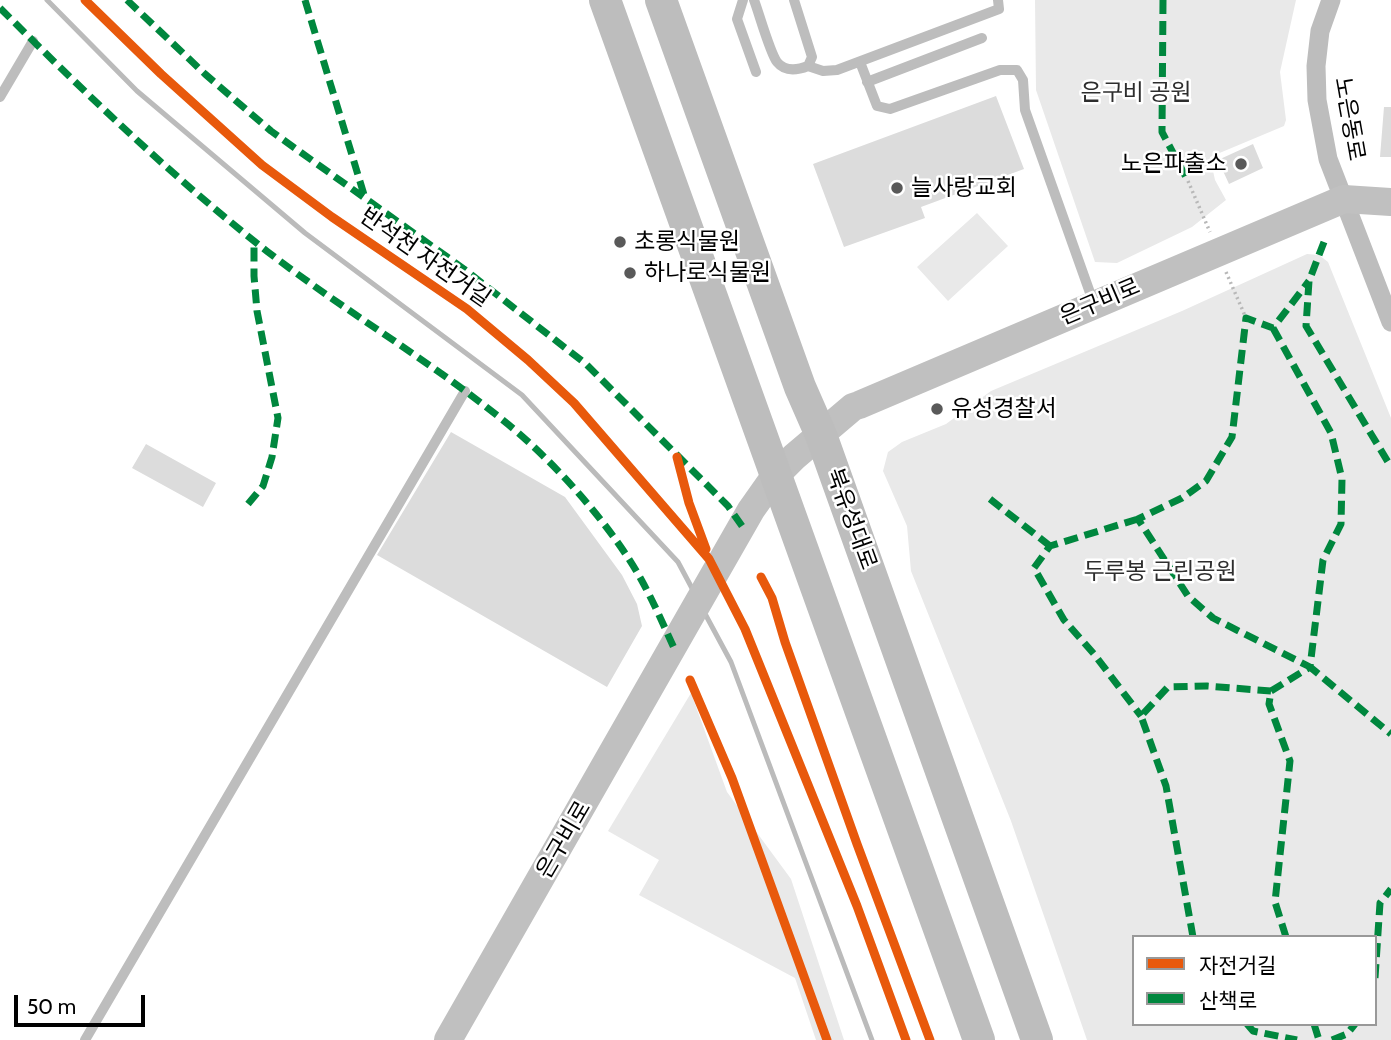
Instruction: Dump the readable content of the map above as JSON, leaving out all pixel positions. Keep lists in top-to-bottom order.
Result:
{
  "streets": {
    "main road": ["북유성대로"],
    "street": ["노은동로", "은구비로"],
    "cycle path": ["반석천 자전거길"]
  },
  "crossings": [
    ["노은동로", "은구비로"],
    ["은구비로", "북유성대로"]
  ],
  "parks": ["은구비 공원", "두루봉 근린공원"],
  "places": [
    "노은파출소",
    "늘사랑교회",
    "초롱식물원",
    "하나로식물원",
    "유성경찰서"
  ],
  "legend": ["자전거길", "산책로"],
  "scale_bar": "50 m"
}
